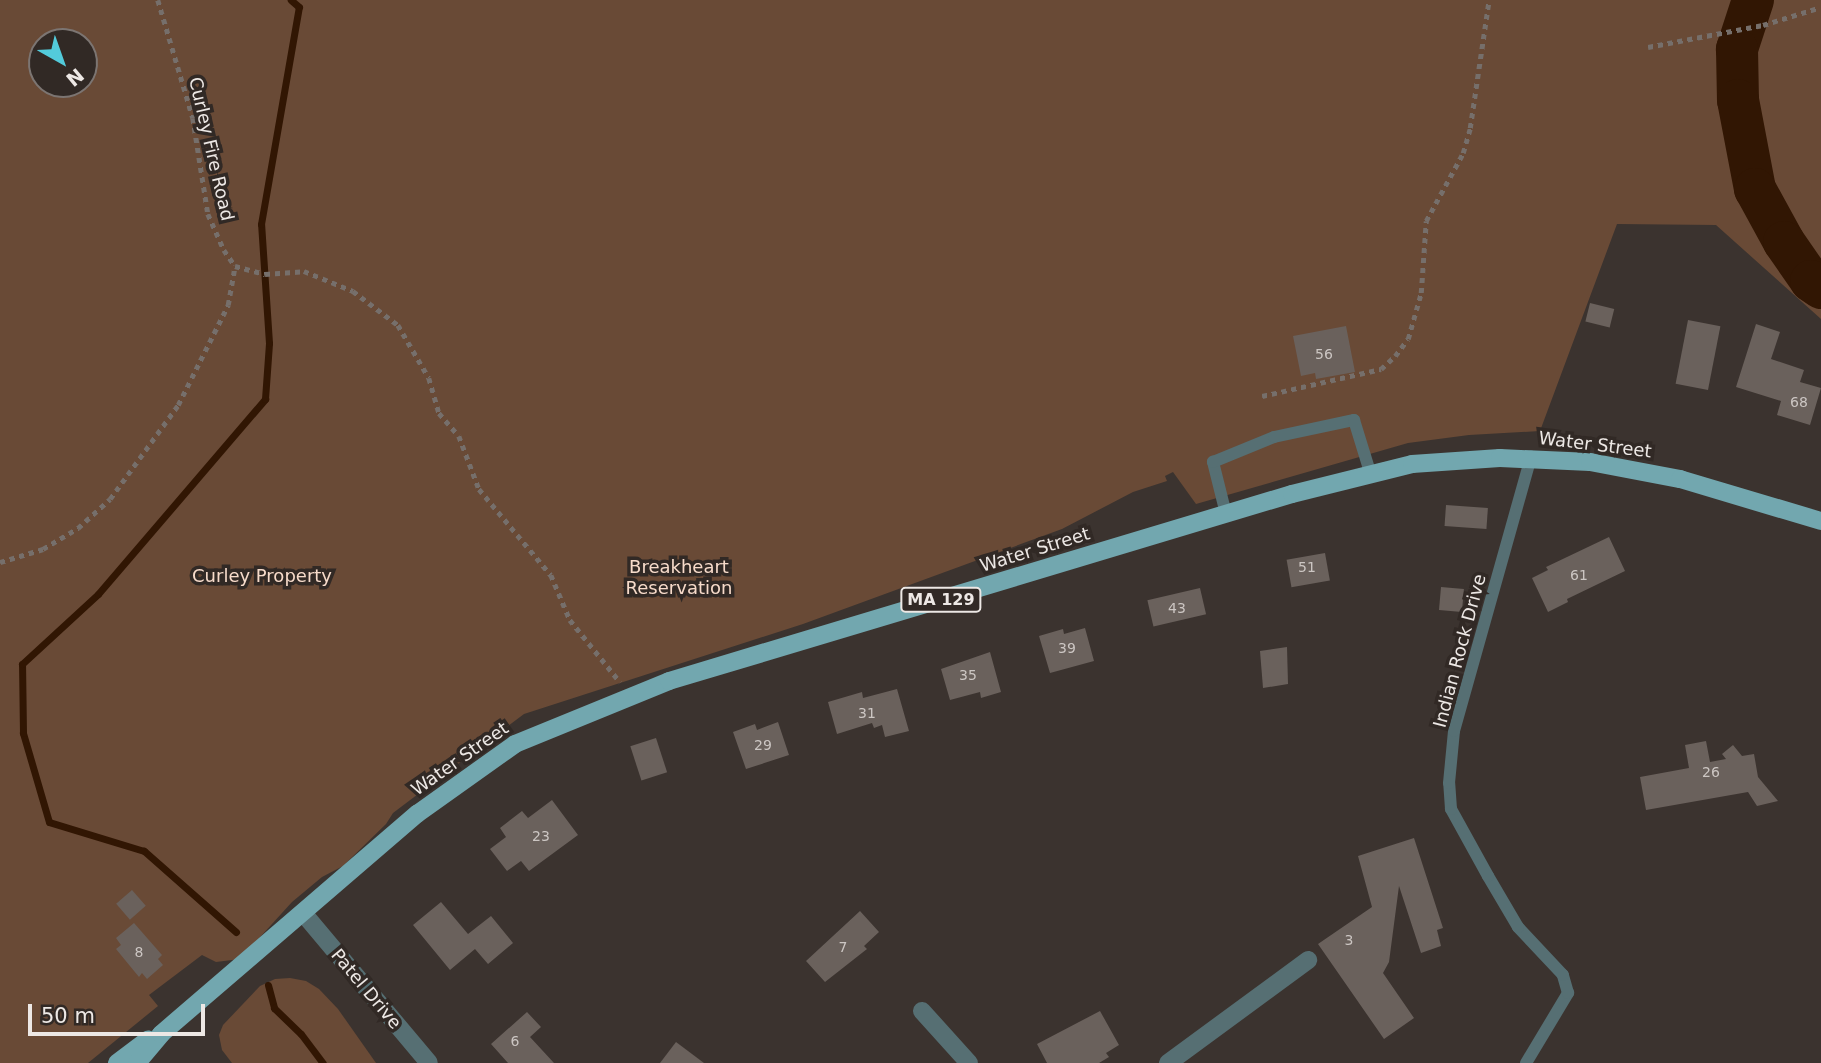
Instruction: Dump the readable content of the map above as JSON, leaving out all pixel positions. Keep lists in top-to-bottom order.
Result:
{
  "streets": {
    "main road": ["Water Street", "MA 129"],
    "street": ["Patel Drive"],
    "lane": ["Indian Rock Drive"],
    "path": ["Curley Fire Road"]
  },
  "crossings": [
    ["Water Street", "Indian Rock Drive"],
    ["Water Street", "Patel Drive"]
  ],
  "parks": ["Breakheart Reservation", "Curley Property"],
  "house_numbers": [
    "56",
    "68",
    "51",
    "61",
    "43",
    "39",
    "35",
    "31",
    "29",
    "26",
    "23",
    "3",
    "7",
    "8",
    "6"
  ],
  "scale_bar": "50 m",
  "north": "bottom right"
}
